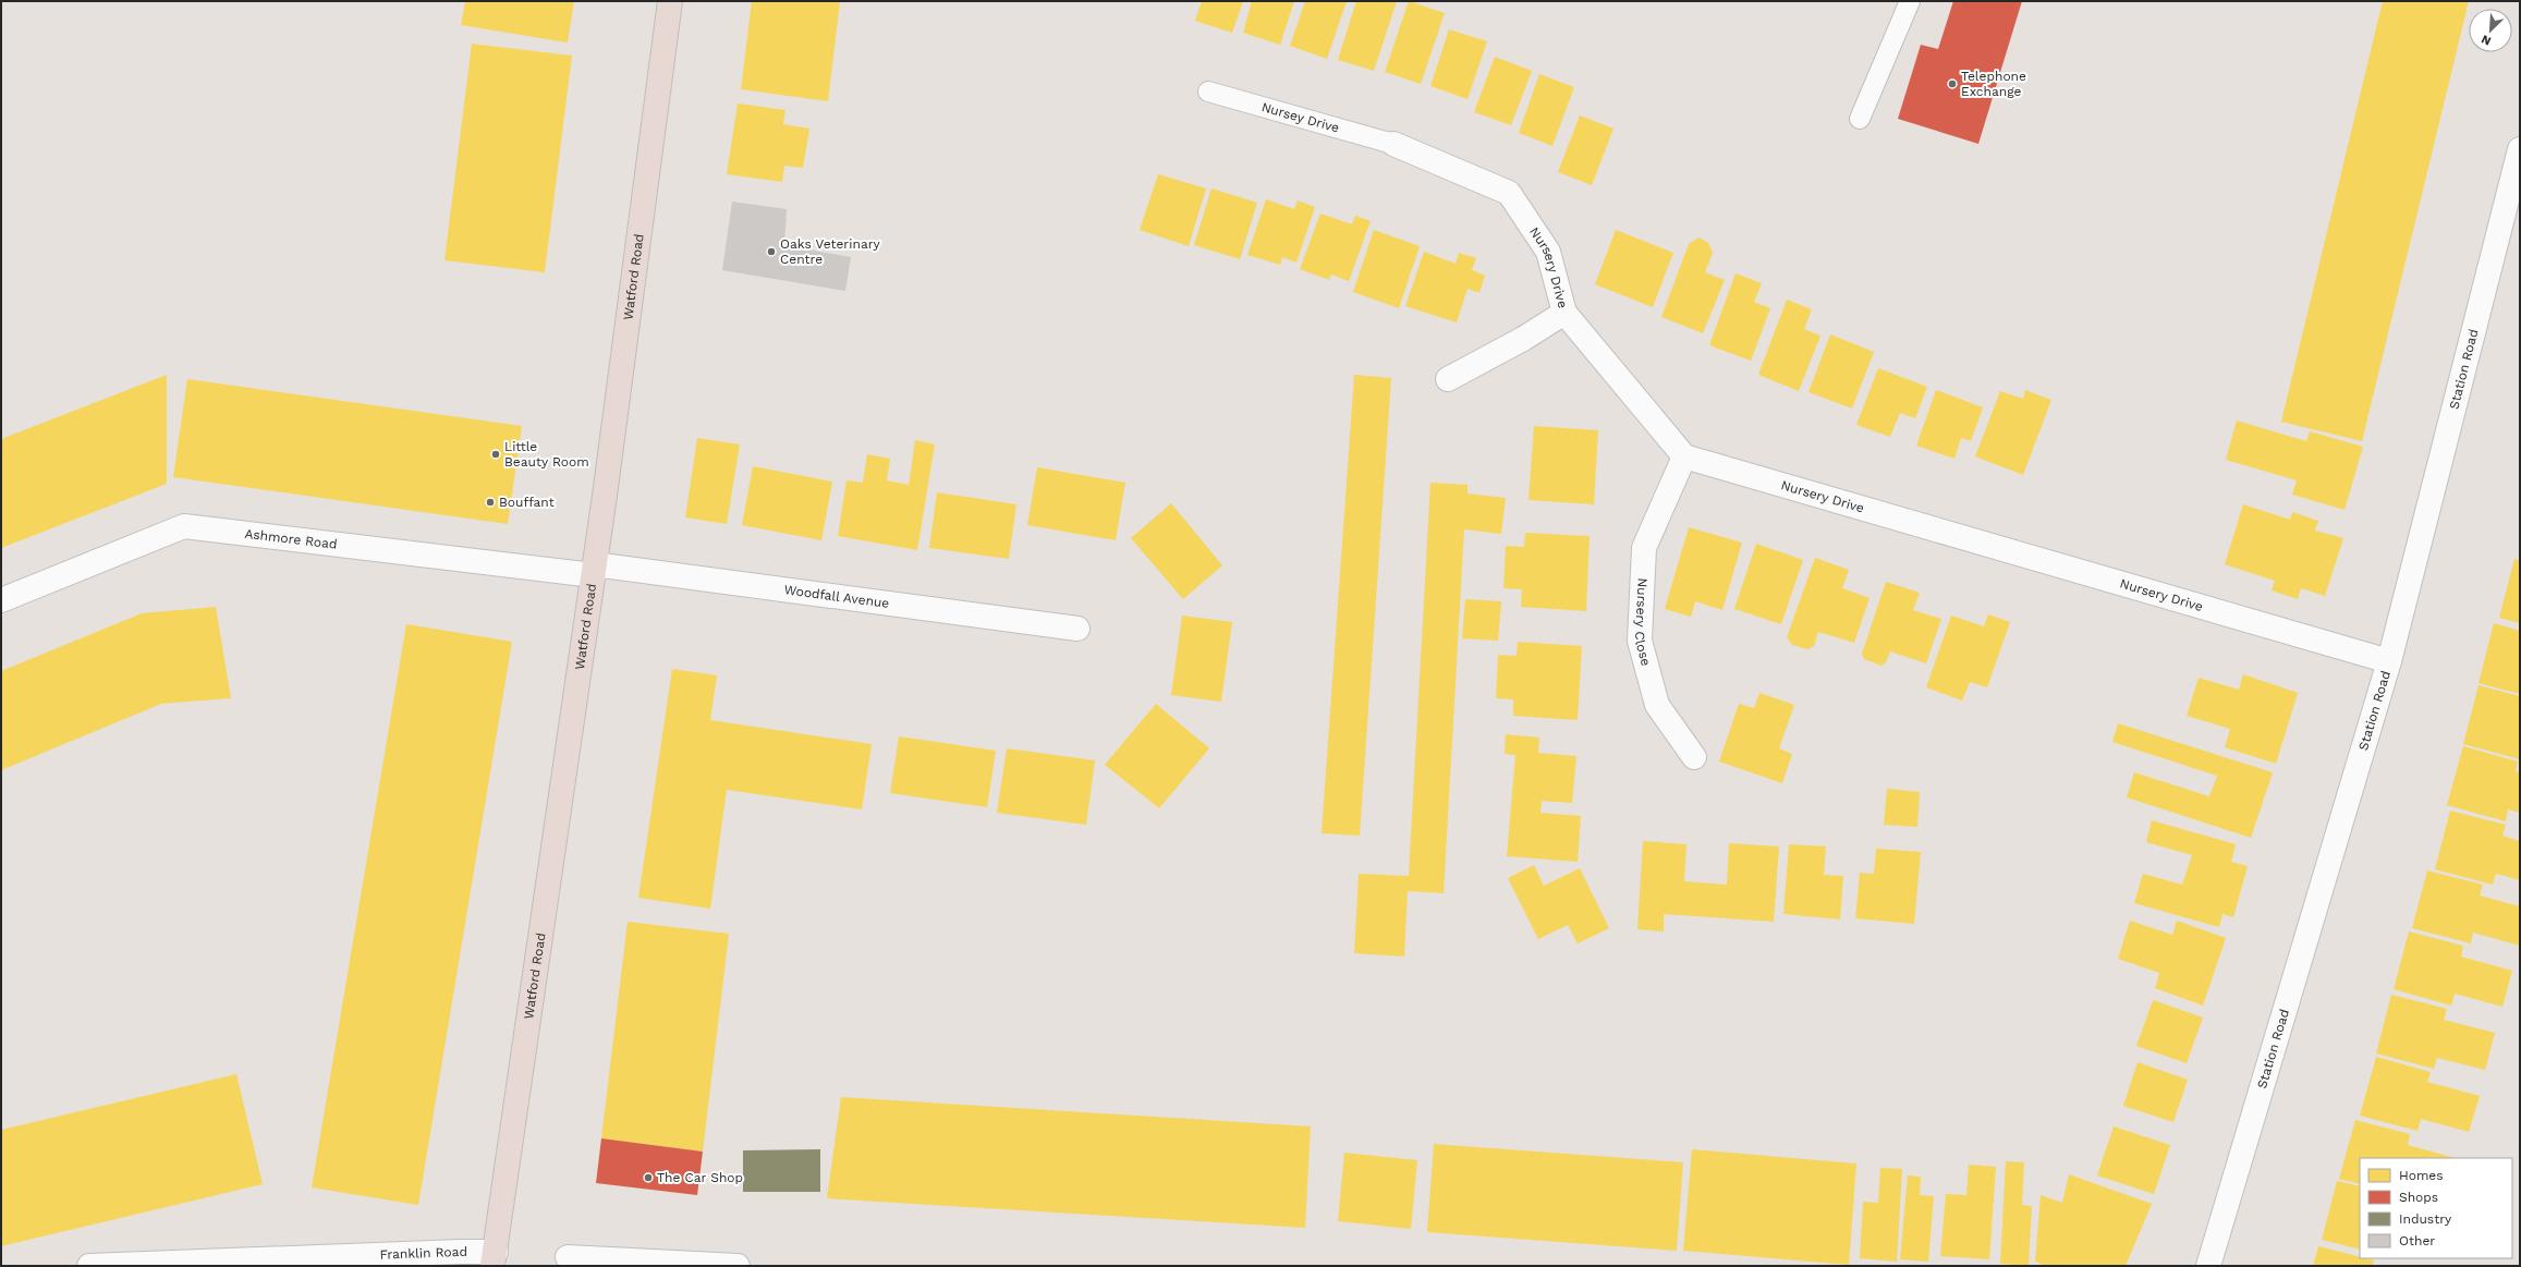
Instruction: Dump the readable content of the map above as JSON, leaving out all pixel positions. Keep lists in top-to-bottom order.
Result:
{
  "streets": {
    "highway": ["Watford Road"],
    "street": [
      "Nursery Drive",
      "Station Road",
      "Ashmore Road",
      "Woodfall Avenue",
      "Nursery Close",
      "Franklin Road"
    ],
    "lane": ["Nursey Drive"]
  },
  "crossings": [
    ["Nursey Drive", "Nursery Drive"],
    ["Nursery Drive", "Station Road"],
    ["Nursery Drive", "Nursery Close"],
    ["Watford Road", "Ashmore Road"],
    ["Watford Road", "Woodfall Avenue"],
    ["Watford Road", "Franklin Road"],
    ["Ashmore Road", "Woodfall Avenue"]
  ],
  "places": [
    "Telephone Exchange",
    "Oaks Veterinary Centre",
    "Little Beauty Room",
    "Bouffant",
    "The Car Shop"
  ],
  "legend": [
    "Homes",
    "Shops",
    "Industry",
    "Other"
  ],
  "north": "bottom left"
}
